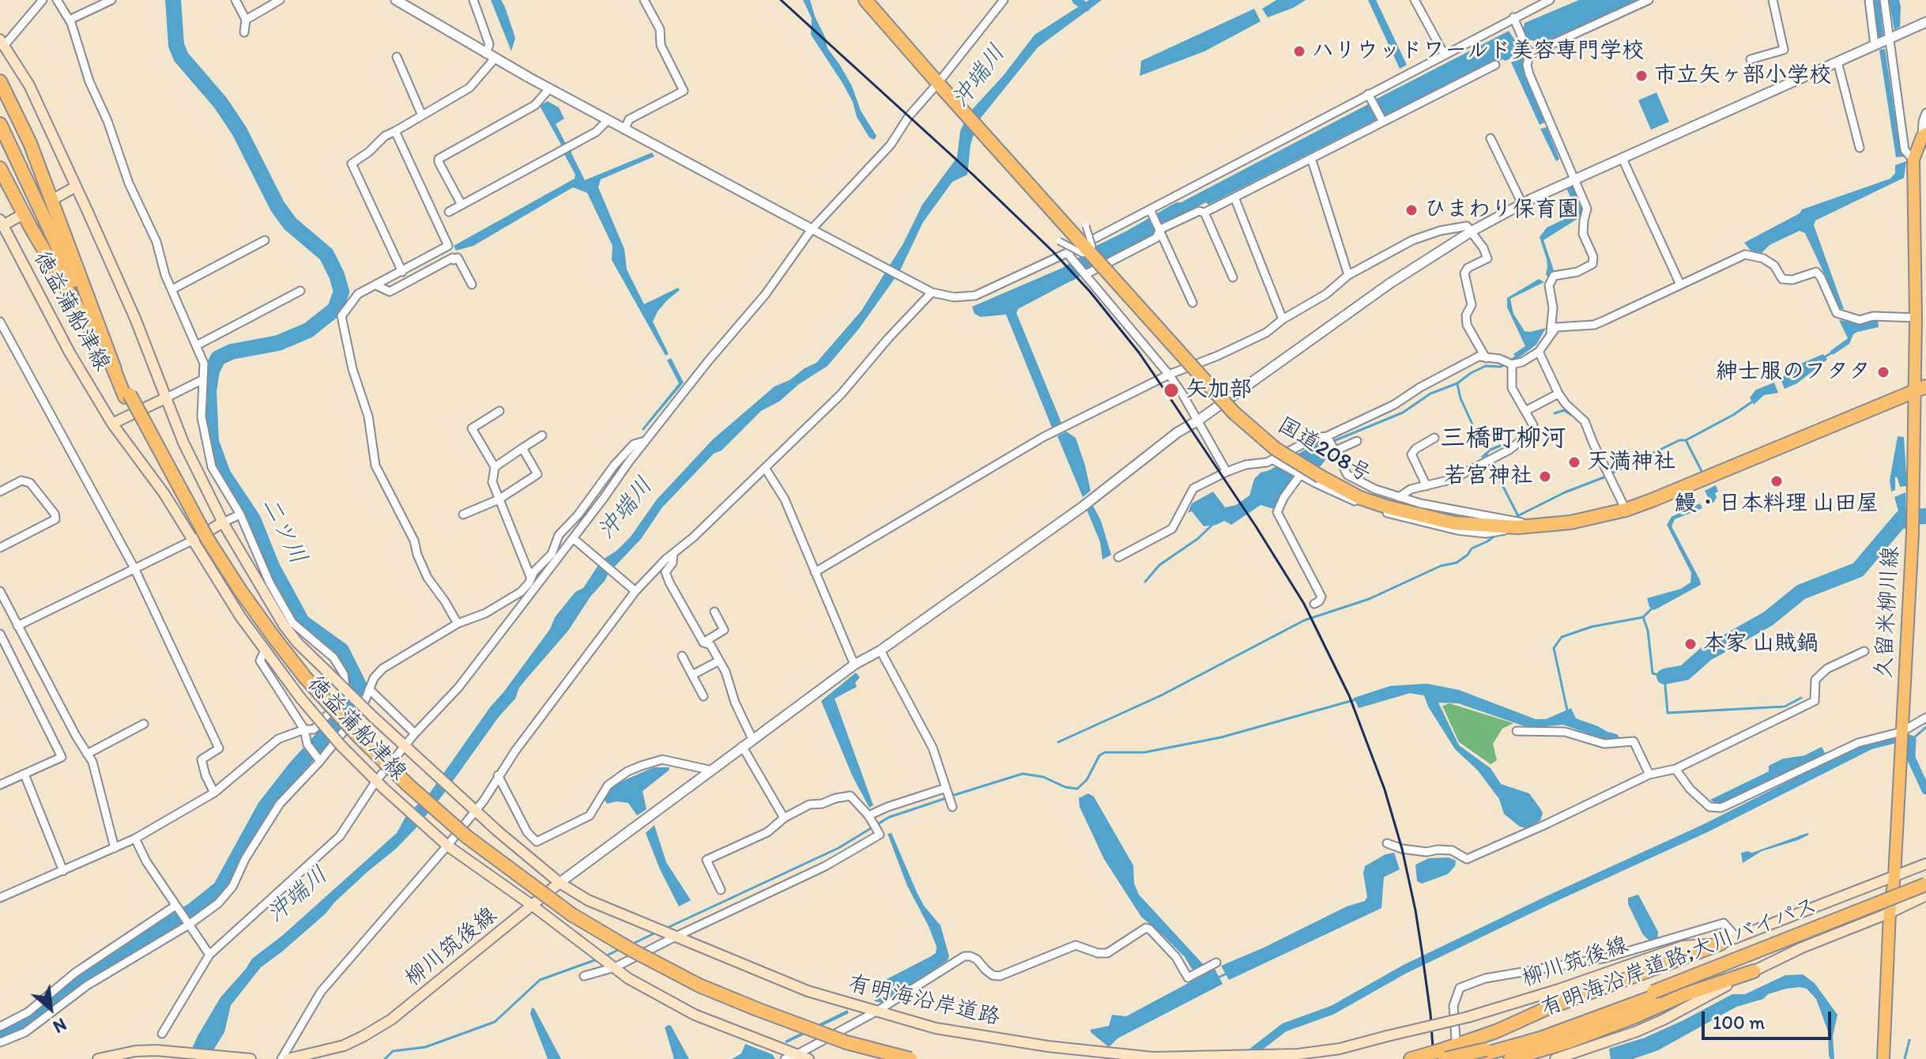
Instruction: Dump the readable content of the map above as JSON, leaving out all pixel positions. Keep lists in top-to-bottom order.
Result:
{
  "streets": {
    "highway": ["国道208号", "有明海沿岸道路;大川バイパス"],
    "main road": [
      "徳益蒲船津線",
      "久留米柳川線",
      "柳川筑後線",
      "有明海沿岸道路"
    ]
  },
  "crossings": [
    ["徳益蒲船津線", "柳川筑後線"],
    ["徳益蒲船津線", "有明海沿岸道路"],
    ["国道208号", "久留米柳川線"],
    ["久留米柳川線", "柳川筑後線"],
    ["柳川筑後線", "有明海沿岸道路"]
  ],
  "districts": ["三橋町柳河"],
  "water": ["沖端川", "二ツ川"],
  "places": [
    "ハリウッドワールド美容専門学校",
    "市立矢ヶ部小学校",
    "ひまわり保育園",
    "紳士服のフタタ",
    "矢加部",
    "天満神社",
    "若宮神社",
    "鰻・日本料理 山田屋",
    "本家 山賊鍋"
  ],
  "scale_bar": "100 m",
  "north": "bottom right"
}
